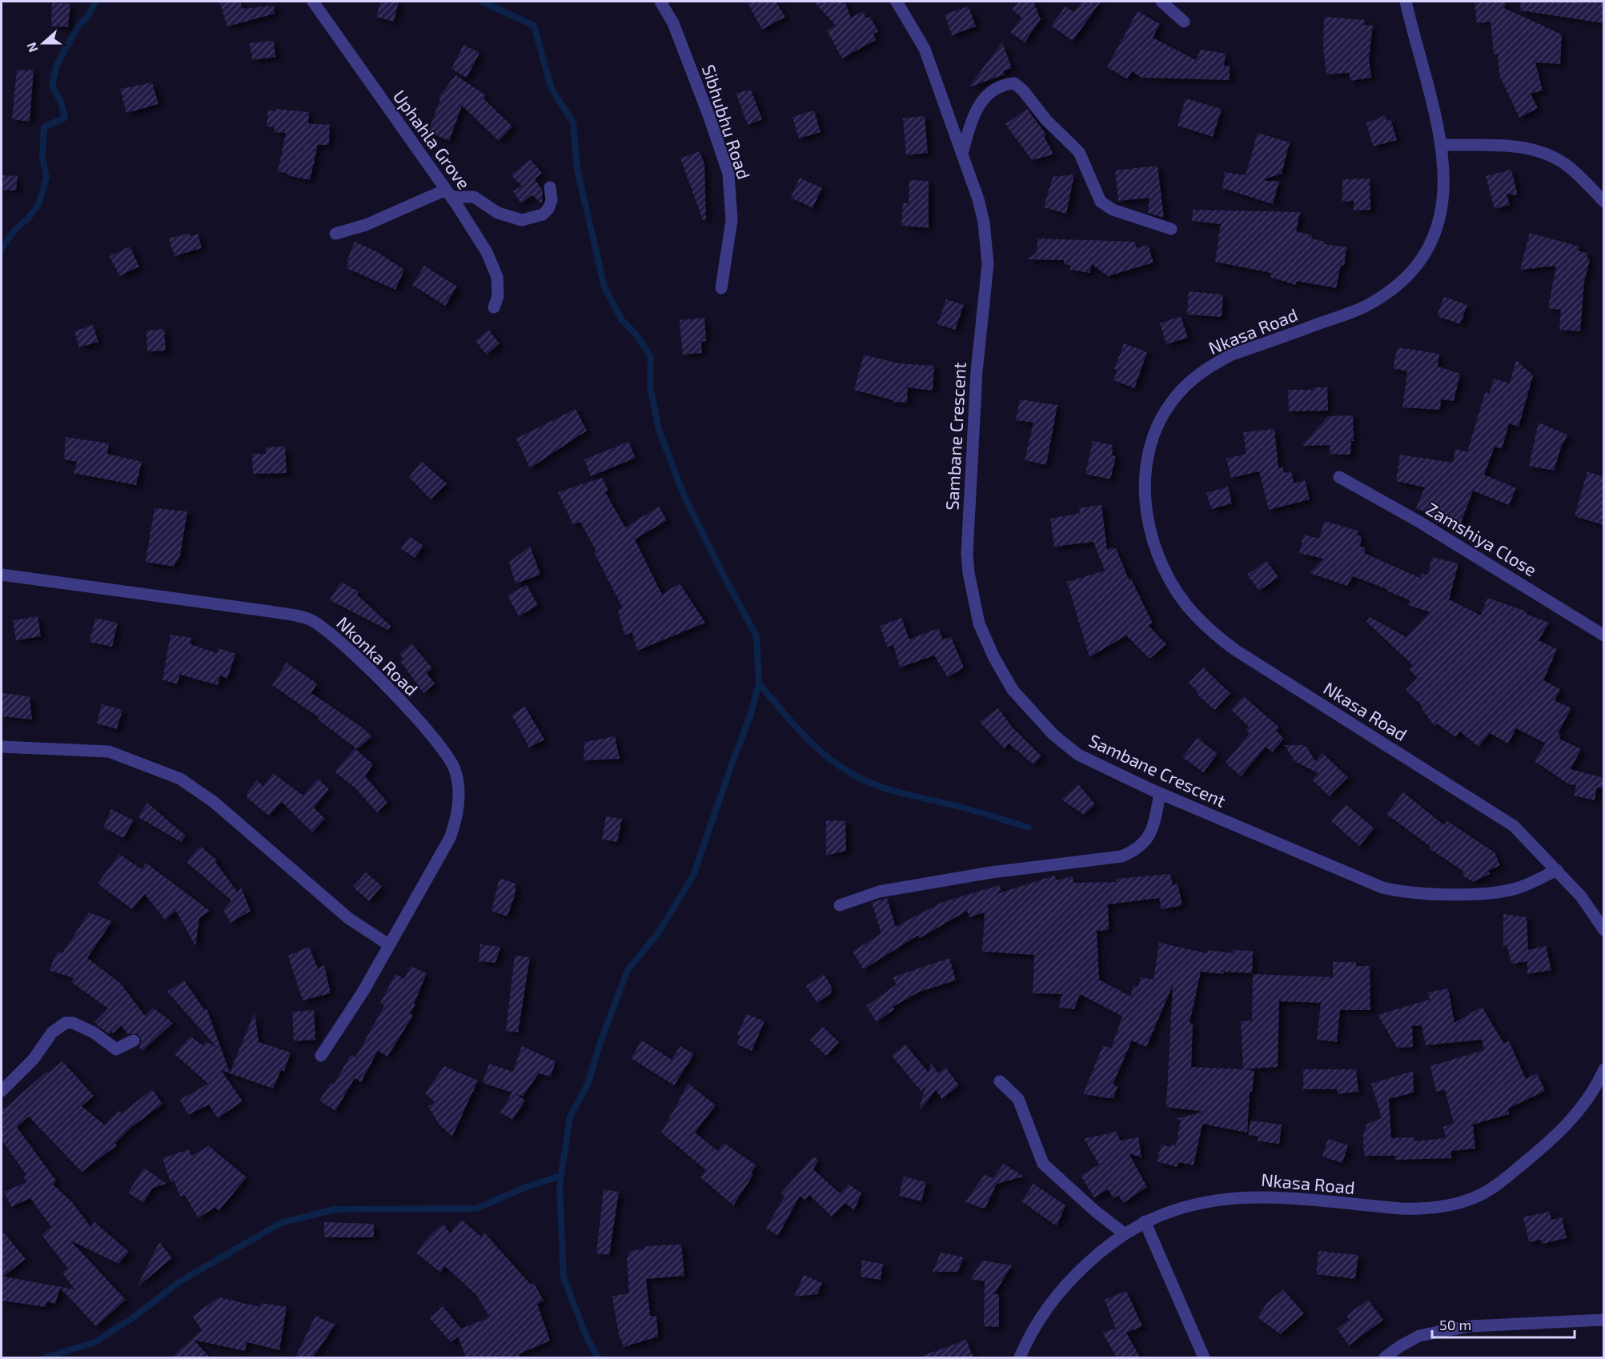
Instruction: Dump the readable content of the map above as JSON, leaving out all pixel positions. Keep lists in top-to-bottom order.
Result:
{
  "streets": {
    "street": [
      "Sibhubhu Road",
      "Uphahla Grove",
      "Nkasa Road",
      "Sambane Crescent",
      "Zamshiya Close",
      "Nkonka Road"
    ]
  },
  "crossings": [
    ["Nkasa Road", "Sambane Crescent"]
  ],
  "scale_bar": "50 m",
  "north": "left"
}
